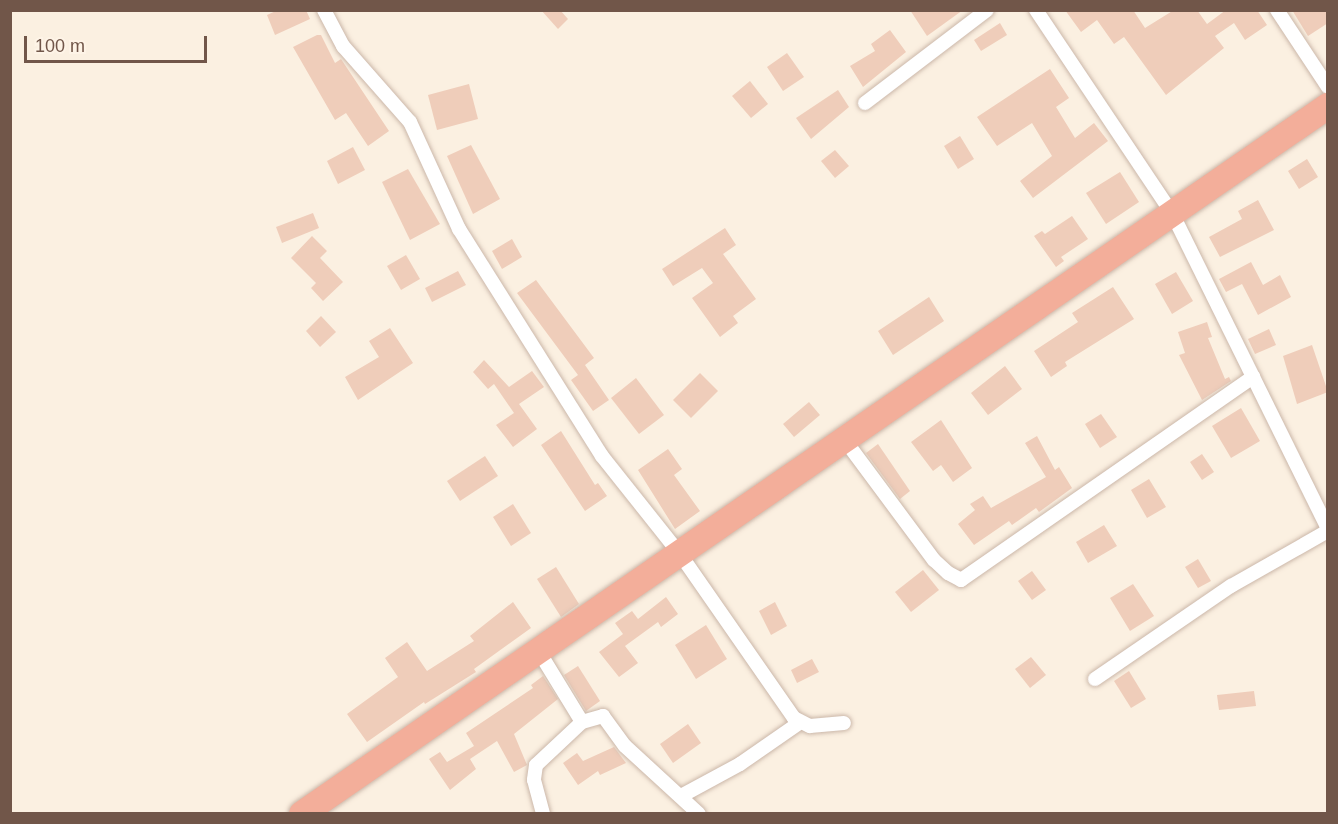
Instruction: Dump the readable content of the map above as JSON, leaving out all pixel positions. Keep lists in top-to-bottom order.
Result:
{
  "scale_bar": "100 m"
}
